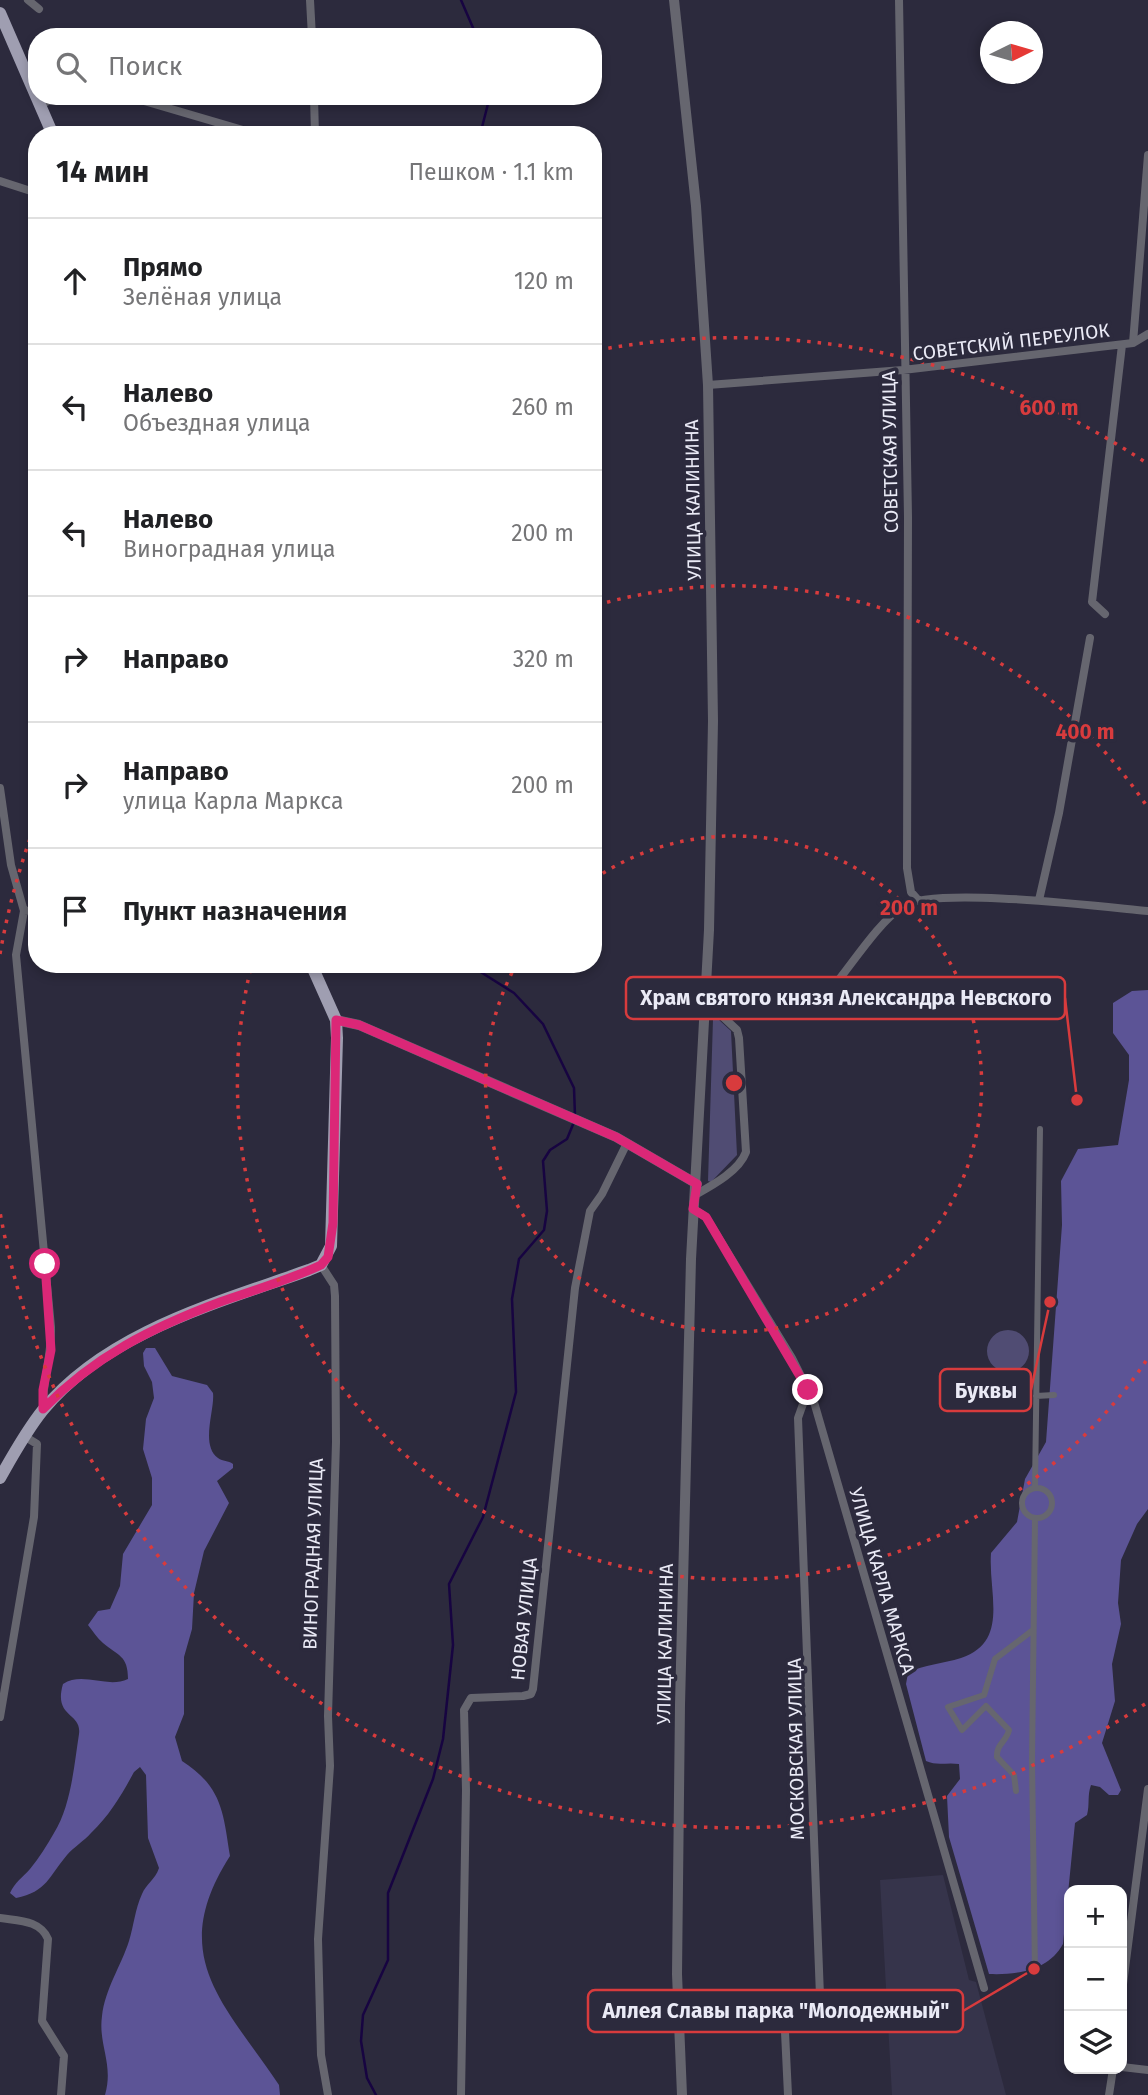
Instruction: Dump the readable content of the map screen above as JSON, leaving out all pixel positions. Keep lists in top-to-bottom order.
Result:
{
  "streets": {
    "street": [
      "СОВЕТСКИЙ ПЕРЕУЛОК",
      "СОВЕТСКАЯ УЛИЦА",
      "УЛИЦА КАЛИНИНА",
      "ВИНОГРАДНАЯ УЛИЦА",
      "УЛИЦА КАРЛА МАРКСА",
      "НОВАЯ УЛИЦА",
      "МОСКОВСКАЯ УЛИЦА"
    ]
  },
  "crossings": [
    ["СОВЕТСКИЙ ПЕРЕУЛОК", "СОВЕТСКАЯ УЛИЦА"],
    ["СОВЕТСКИЙ ПЕРЕУЛОК", "УЛИЦА КАЛИНИНА"],
    ["УЛИЦА КАЛИНИНА", "УЛИЦА КАРЛА МАРКСА"],
    ["УЛИЦА КАРЛА МАРКСА", "МОСКОВСКАЯ УЛИЦА"]
  ],
  "places": ["Храм святого князя Александра Невского", "Буквы", "Аллея Славы парка \"Молодежный\""],
  "north": "right",
  "page": {
    "search": "Поиск",
    "heading": ["14 мин", "Пешком · 1.1 km"],
    "list": [
      ["Прямо", "Зелёная улица", "120 m"],
      ["Налево", "Объездная улица", "260 m"],
      ["Налево", "Виноградная улица", "200 m"],
      ["Направо", "320 m"],
      ["Направо", "улица Карла Маркса", "200 m"],
      "Пункт назначения"
    ],
    "map_buttons": ["+", "−"]
  },
  "rings": ["600 m", "400 m", "200 m"]
}
